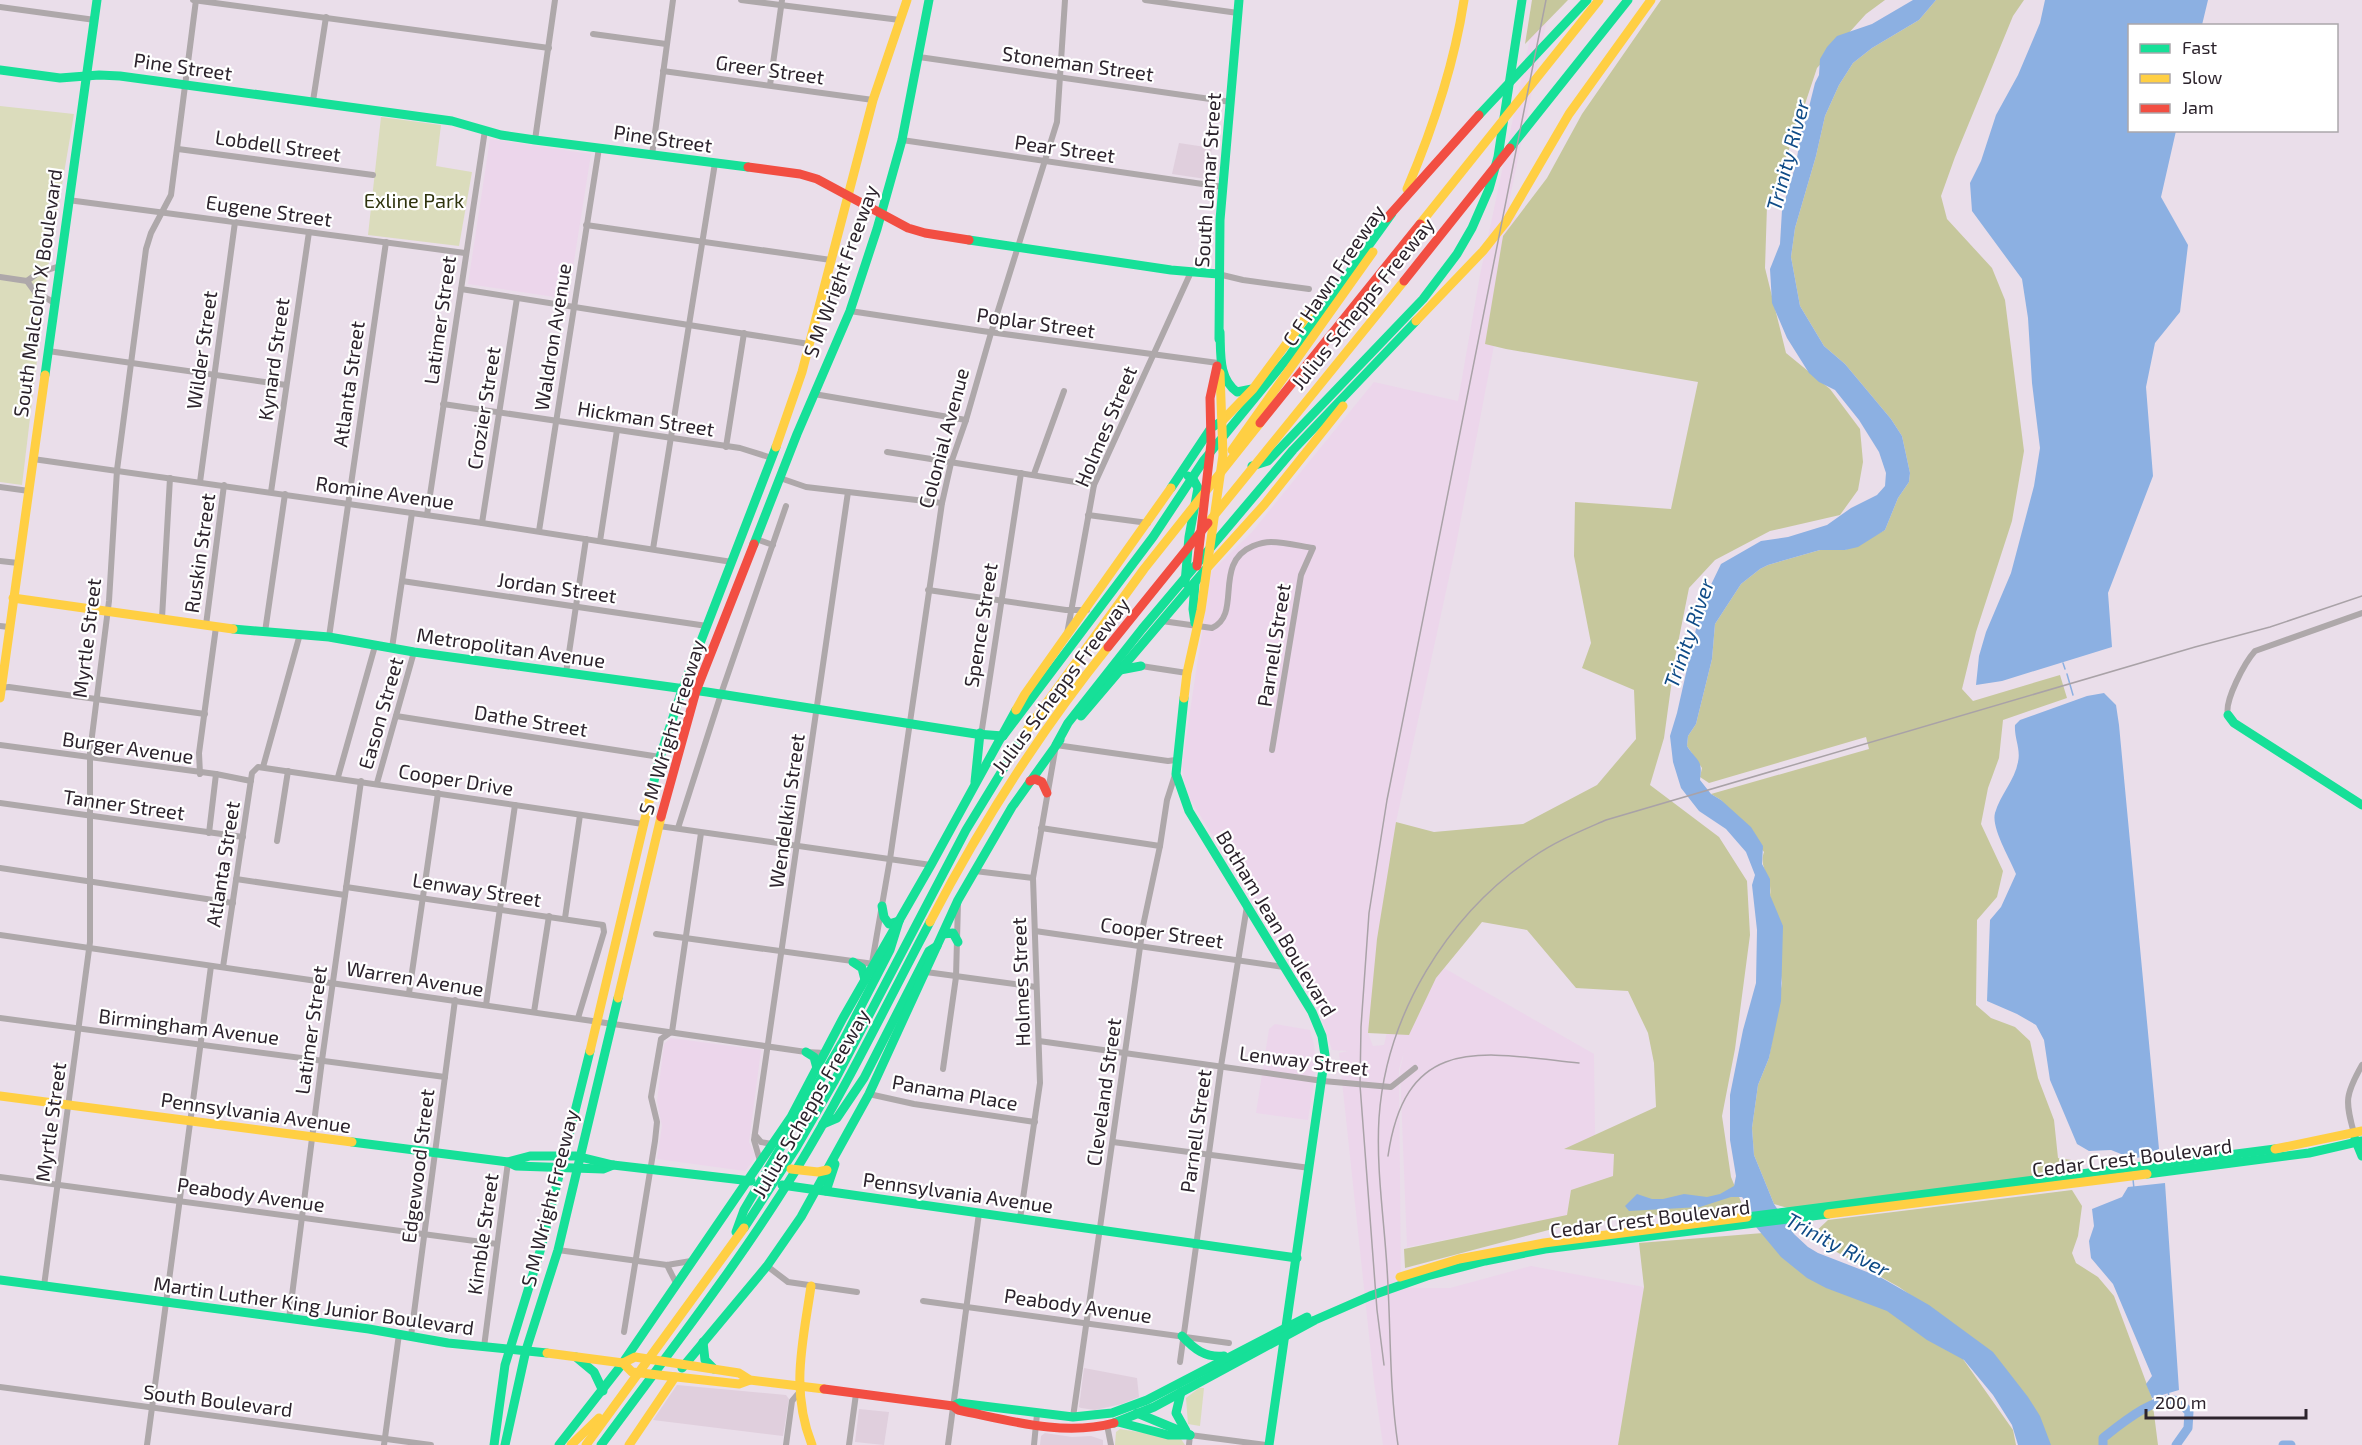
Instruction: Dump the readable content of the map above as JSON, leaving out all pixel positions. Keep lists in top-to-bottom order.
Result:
{
  "streets": {
    "main road": [
      "Pine Street",
      "South Lamar Street",
      "S M Wright Freeway",
      "C F Hawn Freeway",
      "South Malcolm X Boulevard",
      "Julius Schepps Freeway",
      "Spence Street",
      "Metropolitan Avenue",
      "Botham Jean Boulevard",
      "Pennsylvania Avenue",
      "Cedar Crest Boulevard",
      "Martin Luther King Junior Boulevard"
    ],
    "street": [
      "Stoneman Street",
      "Greer Street",
      "Lobdell Street",
      "Pear Street",
      "Eugene Street",
      "Latimer Street",
      "Poplar Street",
      "Waldron Avenue",
      "Wilder Street",
      "Kynard Street",
      "Atlanta Street",
      "Crozier Street",
      "Hickman Street",
      "Holmes Street",
      "Colonial Avenue",
      "Romine Avenue",
      "Ruskin Street",
      "Jordan Street",
      "Myrtle Street",
      "Parnell Street",
      "Eason Street",
      "Dathe Street",
      "Burger Avenue",
      "Cooper Drive",
      "Tanner Street",
      "Wendelkin Street",
      "Lenway Street",
      "Cooper Street",
      "Warren Avenue",
      "Birmingham Avenue",
      "Panama Place",
      "Cleveland Street",
      "Edgewood Street",
      "Peabody Avenue",
      "Kimble Street",
      "South Boulevard"
    ]
  },
  "crossings": [
    ["Stoneman Street", "South Lamar Street"],
    ["Stoneman Street", "S M Wright Freeway"],
    ["Stoneman Street", "Colonial Avenue"],
    ["Pine Street", "South Lamar Street"],
    ["Pine Street", "S M Wright Freeway"],
    ["Pine Street", "South Malcolm X Boulevard"],
    ["Pine Street", "Latimer Street"],
    ["Pine Street", "Waldron Avenue"],
    ["Pine Street", "Holmes Street"],
    ["Pine Street", "Colonial Avenue"],
    ["Pine Street", "Myrtle Street"],
    ["Greer Street", "S M Wright Freeway"],
    ["Lobdell Street", "Myrtle Street"],
    ["Pear Street", "South Lamar Street"],
    ["Pear Street", "S M Wright Freeway"],
    ["Pear Street", "Colonial Avenue"],
    ["South Lamar Street", "Julius Schepps Freeway"],
    ["South Lamar Street", "Poplar Street"],
    ["South Lamar Street", "Parnell Street"],
    ["South Lamar Street", "Botham Jean Boulevard"],
    ["Eugene Street", "South Malcolm X Boulevard"],
    ["Eugene Street", "Latimer Street"],
    ["Eugene Street", "Wilder Street"],
    ["Eugene Street", "Kynard Street"],
    ["Eugene Street", "Atlanta Street"],
    ["Eugene Street", "Myrtle Street"],
    ["S M Wright Freeway", "Poplar Street"],
    ["S M Wright Freeway", "Hickman Street"],
    ["S M Wright Freeway", "Romine Avenue"],
    ["S M Wright Freeway", "Jordan Street"],
    ["S M Wright Freeway", "Metropolitan Avenue"],
    ["S M Wright Freeway", "Dathe Street"],
    ["S M Wright Freeway", "Cooper Drive"],
    ["S M Wright Freeway", "Warren Avenue"],
    ["S M Wright Freeway", "Pennsylvania Avenue"],
    ["S M Wright Freeway", "Martin Luther King Junior Boulevard"],
    ["C F Hawn Freeway", "Julius Schepps Freeway"],
    ["South Malcolm X Boulevard", "Romine Avenue"],
    ["South Malcolm X Boulevard", "Metropolitan Avenue"],
    ["Julius Schepps Freeway", "Holmes Street"],
    ["Julius Schepps Freeway", "Colonial Avenue"],
    ["Julius Schepps Freeway", "Spence Street"],
    ["Julius Schepps Freeway", "Metropolitan Avenue"],
    ["Julius Schepps Freeway", "Wendelkin Street"],
    ["Julius Schepps Freeway", "Botham Jean Boulevard"],
    ["Julius Schepps Freeway", "Warren Avenue"],
    ["Julius Schepps Freeway", "Panama Place"],
    ["Julius Schepps Freeway", "Pennsylvania Avenue"],
    ["Julius Schepps Freeway", "Martin Luther King Junior Boulevard"],
    ["Latimer Street", "Hickman Street"],
    ["Latimer Street", "Romine Avenue"],
    ["Latimer Street", "Cooper Drive"],
    ["Latimer Street", "Lenway Street"],
    ["Latimer Street", "Warren Avenue"],
    ["Latimer Street", "Birmingham Avenue"],
    ["Latimer Street", "Pennsylvania Avenue"],
    ["Latimer Street", "Peabody Avenue"],
    ["Latimer Street", "Martin Luther King Junior Boulevard"],
    ["Poplar Street", "Holmes Street"],
    ["Poplar Street", "Colonial Avenue"],
    ["Waldron Avenue", "Hickman Street"],
    ["Waldron Avenue", "Romine Avenue"],
    ["Wilder Street", "Romine Avenue"],
    ["Kynard Street", "Romine Avenue"],
    ["Atlanta Street", "Romine Avenue"],
    ["Atlanta Street", "Metropolitan Avenue"],
    ["Atlanta Street", "Burger Avenue"],
    ["Atlanta Street", "Cooper Drive"],
    ["Atlanta Street", "Tanner Street"],
    ["Atlanta Street", "Warren Avenue"],
    ["Crozier Street", "Hickman Street"],
    ["Crozier Street", "Romine Avenue"],
    ["Holmes Street", "Lenway Street"],
    ["Holmes Street", "Cooper Street"],
    ["Holmes Street", "Panama Place"],
    ["Holmes Street", "Pennsylvania Avenue"],
    ["Colonial Avenue", "Metropolitan Avenue"],
    ["Romine Avenue", "Ruskin Street"],
    ["Romine Avenue", "Myrtle Street"],
    ["Ruskin Street", "Metropolitan Avenue"],
    ["Ruskin Street", "Burger Avenue"],
    ["Spence Street", "Metropolitan Avenue"],
    ["Myrtle Street", "Metropolitan Avenue"],
    ["Myrtle Street", "Burger Avenue"],
    ["Myrtle Street", "Tanner Street"],
    ["Myrtle Street", "Warren Avenue"],
    ["Myrtle Street", "Birmingham Avenue"],
    ["Myrtle Street", "Pennsylvania Avenue"],
    ["Myrtle Street", "Peabody Avenue"],
    ["Myrtle Street", "Martin Luther King Junior Boulevard"],
    ["Parnell Street", "Lenway Street"],
    ["Parnell Street", "Botham Jean Boulevard"],
    ["Parnell Street", "Cooper Street"],
    ["Parnell Street", "Pennsylvania Avenue"],
    ["Parnell Street", "Peabody Avenue"],
    ["Metropolitan Avenue", "Eason Street"],
    ["Metropolitan Avenue", "Wendelkin Street"],
    ["Eason Street", "Dathe Street"],
    ["Eason Street", "Cooper Drive"],
    ["Wendelkin Street", "Warren Avenue"],
    ["Lenway Street", "Botham Jean Boulevard"],
    ["Lenway Street", "Warren Avenue"],
    ["Lenway Street", "Cleveland Street"],
    ["Botham Jean Boulevard", "Cooper Street"],
    ["Botham Jean Boulevard", "Cleveland Street"],
    ["Botham Jean Boulevard", "Pennsylvania Avenue"],
    ["Cooper Street", "Cleveland Street"],
    ["Warren Avenue", "Edgewood Street"],
    ["Birmingham Avenue", "Edgewood Street"],
    ["Cleveland Street", "Pennsylvania Avenue"],
    ["Cleveland Street", "Peabody Avenue"],
    ["Cleveland Street", "Martin Luther King Junior Boulevard"],
    ["Pennsylvania Avenue", "Edgewood Street"],
    ["Pennsylvania Avenue", "Kimble Street"],
    ["Cedar Crest Boulevard", "Martin Luther King Junior Boulevard"],
    ["Edgewood Street", "Peabody Avenue"],
    ["Edgewood Street", "Martin Luther King Junior Boulevard"],
    ["Peabody Avenue", "Kimble Street"],
    ["Kimble Street", "Martin Luther King Junior Boulevard"]
  ],
  "water": ["Trinity River"],
  "parks": ["Exline Park"],
  "legend": ["Fast", "Slow", "Jam"],
  "scale_bar": "200 m"
}
